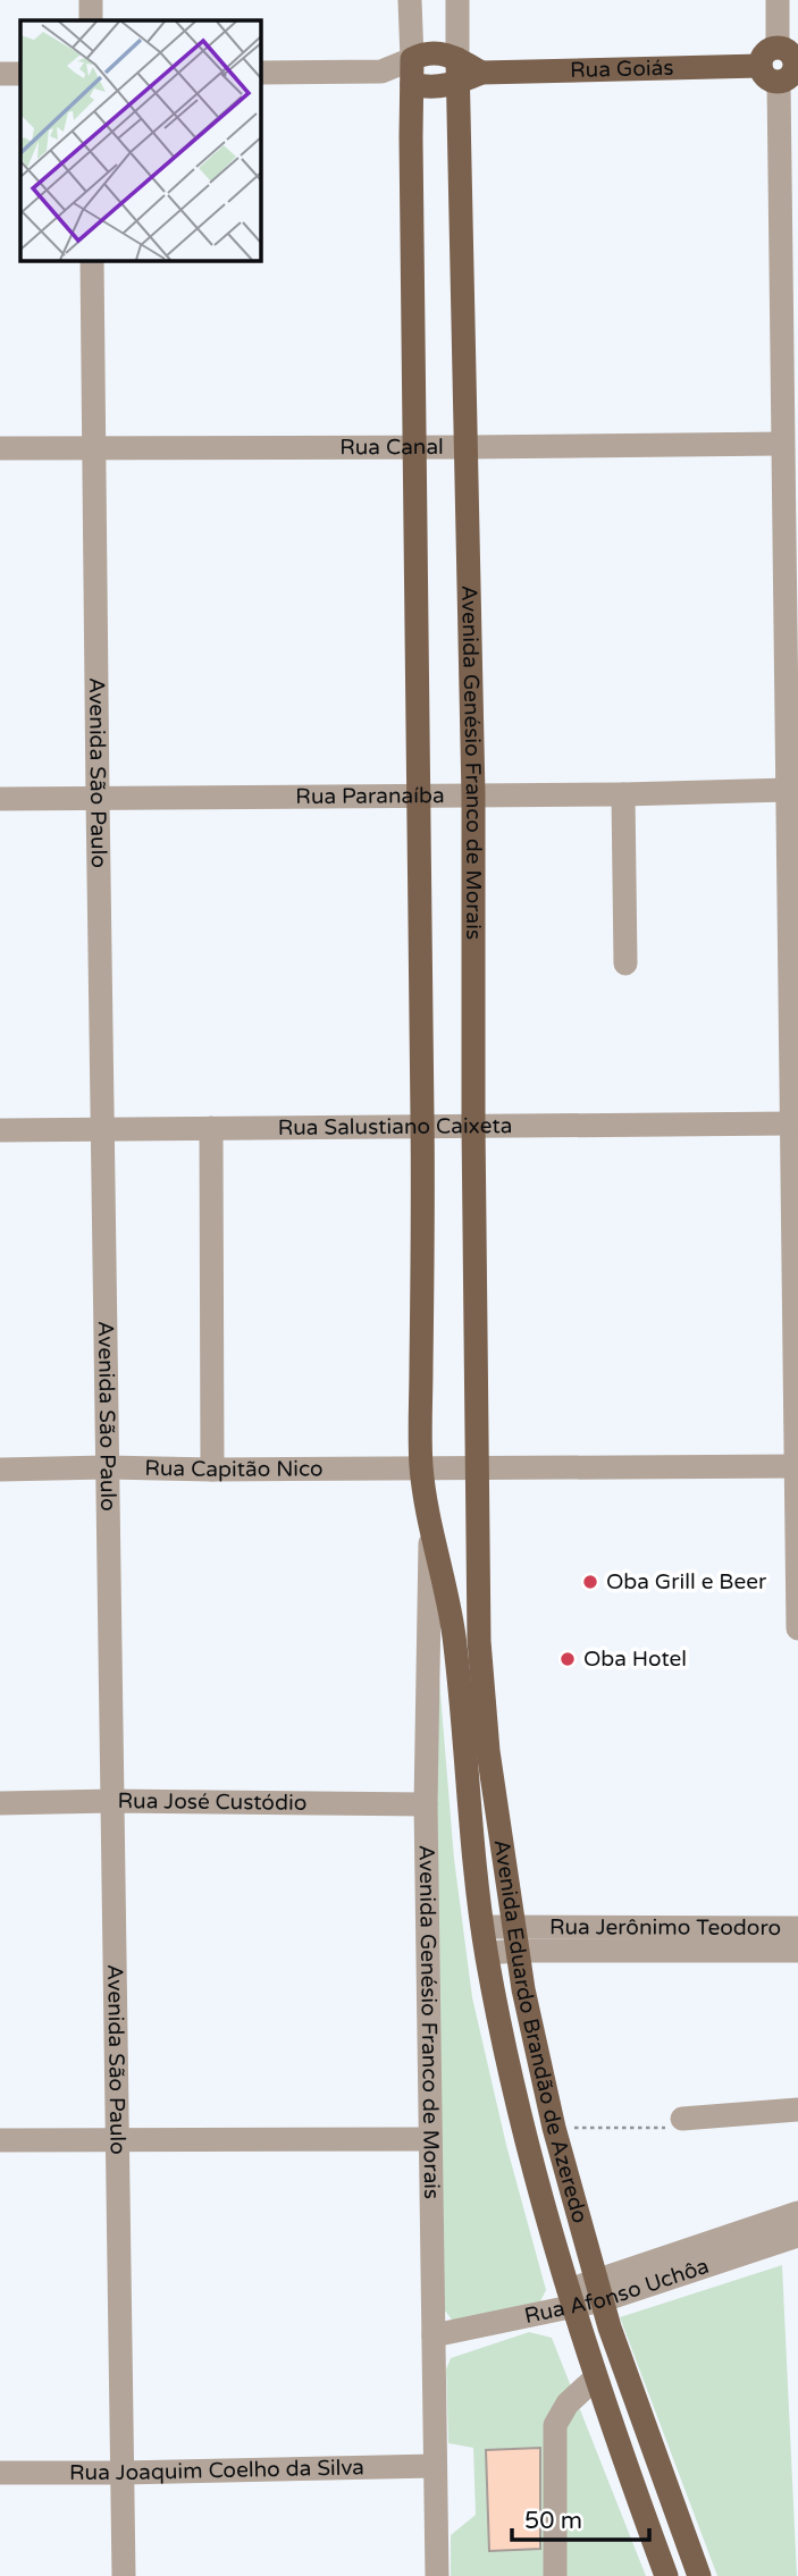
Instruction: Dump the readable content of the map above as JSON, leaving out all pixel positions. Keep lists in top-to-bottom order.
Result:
{
  "streets": {
    "main road": ["Rua Goiás", "Avenida Genésio Franco de Morais", "Avenida Eduardo Brandão de Azeredo"],
    "street": [
      "Rua Canal",
      "Avenida São Paulo",
      "Rua Paranaíba",
      "Rua Salustiano Caixeta",
      "Rua Capitão Nico",
      "Rua José Custódio",
      "Rua Jerônimo Teodoro",
      "Rua Afonso Uchôa",
      "Rua Joaquim Coelho da Silva"
    ]
  },
  "crossings": [
    ["Rua Goiás", "Avenida Genésio Franco de Morais"],
    ["Rua Canal", "Avenida Genésio Franco de Morais"],
    ["Rua Canal", "Avenida São Paulo"],
    ["Avenida Genésio Franco de Morais", "Rua Paranaíba"],
    ["Avenida Genésio Franco de Morais", "Rua Salustiano Caixeta"],
    ["Avenida Genésio Franco de Morais", "Rua Capitão Nico"],
    ["Avenida Genésio Franco de Morais", "Rua José Custódio"],
    ["Avenida Genésio Franco de Morais", "Avenida Eduardo Brandão de Azeredo"],
    ["Avenida Genésio Franco de Morais", "Rua Afonso Uchôa"],
    ["Avenida Genésio Franco de Morais", "Rua Joaquim Coelho da Silva"],
    ["Avenida São Paulo", "Rua Paranaíba"],
    ["Avenida São Paulo", "Rua Salustiano Caixeta"],
    ["Avenida São Paulo", "Rua Capitão Nico"],
    ["Avenida São Paulo", "Rua José Custódio"],
    ["Avenida São Paulo", "Rua Joaquim Coelho da Silva"],
    ["Rua Jerônimo Teodoro", "Avenida Eduardo Brandão de Azeredo"],
    ["Avenida Eduardo Brandão de Azeredo", "Rua Afonso Uchôa"]
  ],
  "places": ["Oba Grill e Beer", "Oba Hotel"],
  "scale_bar": "50 m"
}
